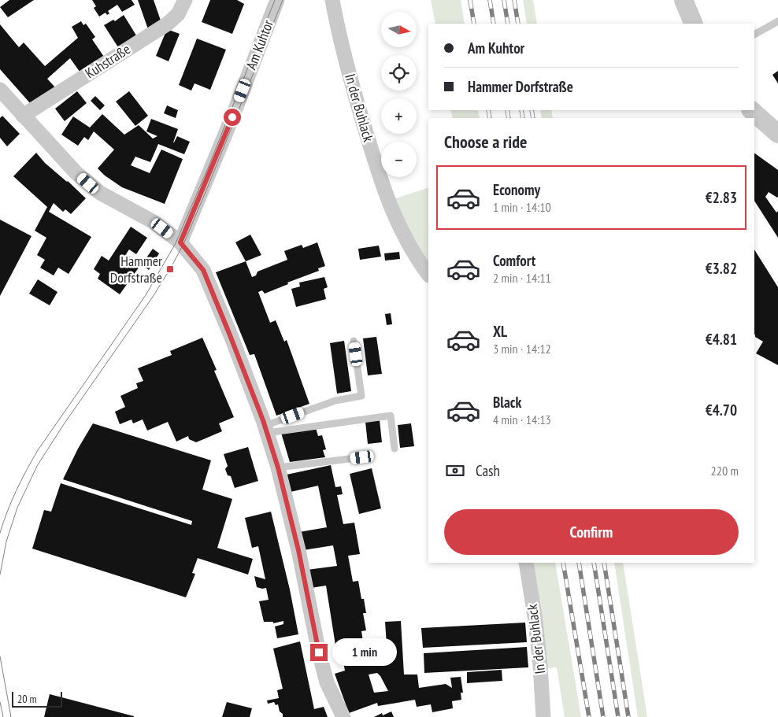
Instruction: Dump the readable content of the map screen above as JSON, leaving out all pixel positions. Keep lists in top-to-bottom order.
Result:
{
  "streets": {
    "street": ["Am Kuhtor", "Kuhstraße", "In der Buhlack"]
  },
  "places": {
    "transit": ["Hammer Dorfstraße"]
  },
  "scale_bar": "20 m",
  "north": "right",
  "page": {
    "map_buttons": ["+", "−"],
    "banner": ["Am Kuhtor", "Hammer Dorfstraße"],
    "heading": "Choose a ride",
    "list": [
      {
        "name": "Economy",
        "note": "1 min · 14:10",
        "value": "€2.83"
      },
      {
        "name": "Comfort",
        "note": "2 min · 14:11",
        "value": "€3.82"
      },
      {
        "name": "XL",
        "note": "3 min · 14:12",
        "value": "€4.81"
      },
      {
        "name": "Black",
        "note": "4 min · 14:13",
        "value": "€4.70"
      }
    ],
    "pay": ["Cash", "220 m"],
    "buttons": "Confirm",
    "bubble": "1 min",
    "scale": "20 m"
  }
}
